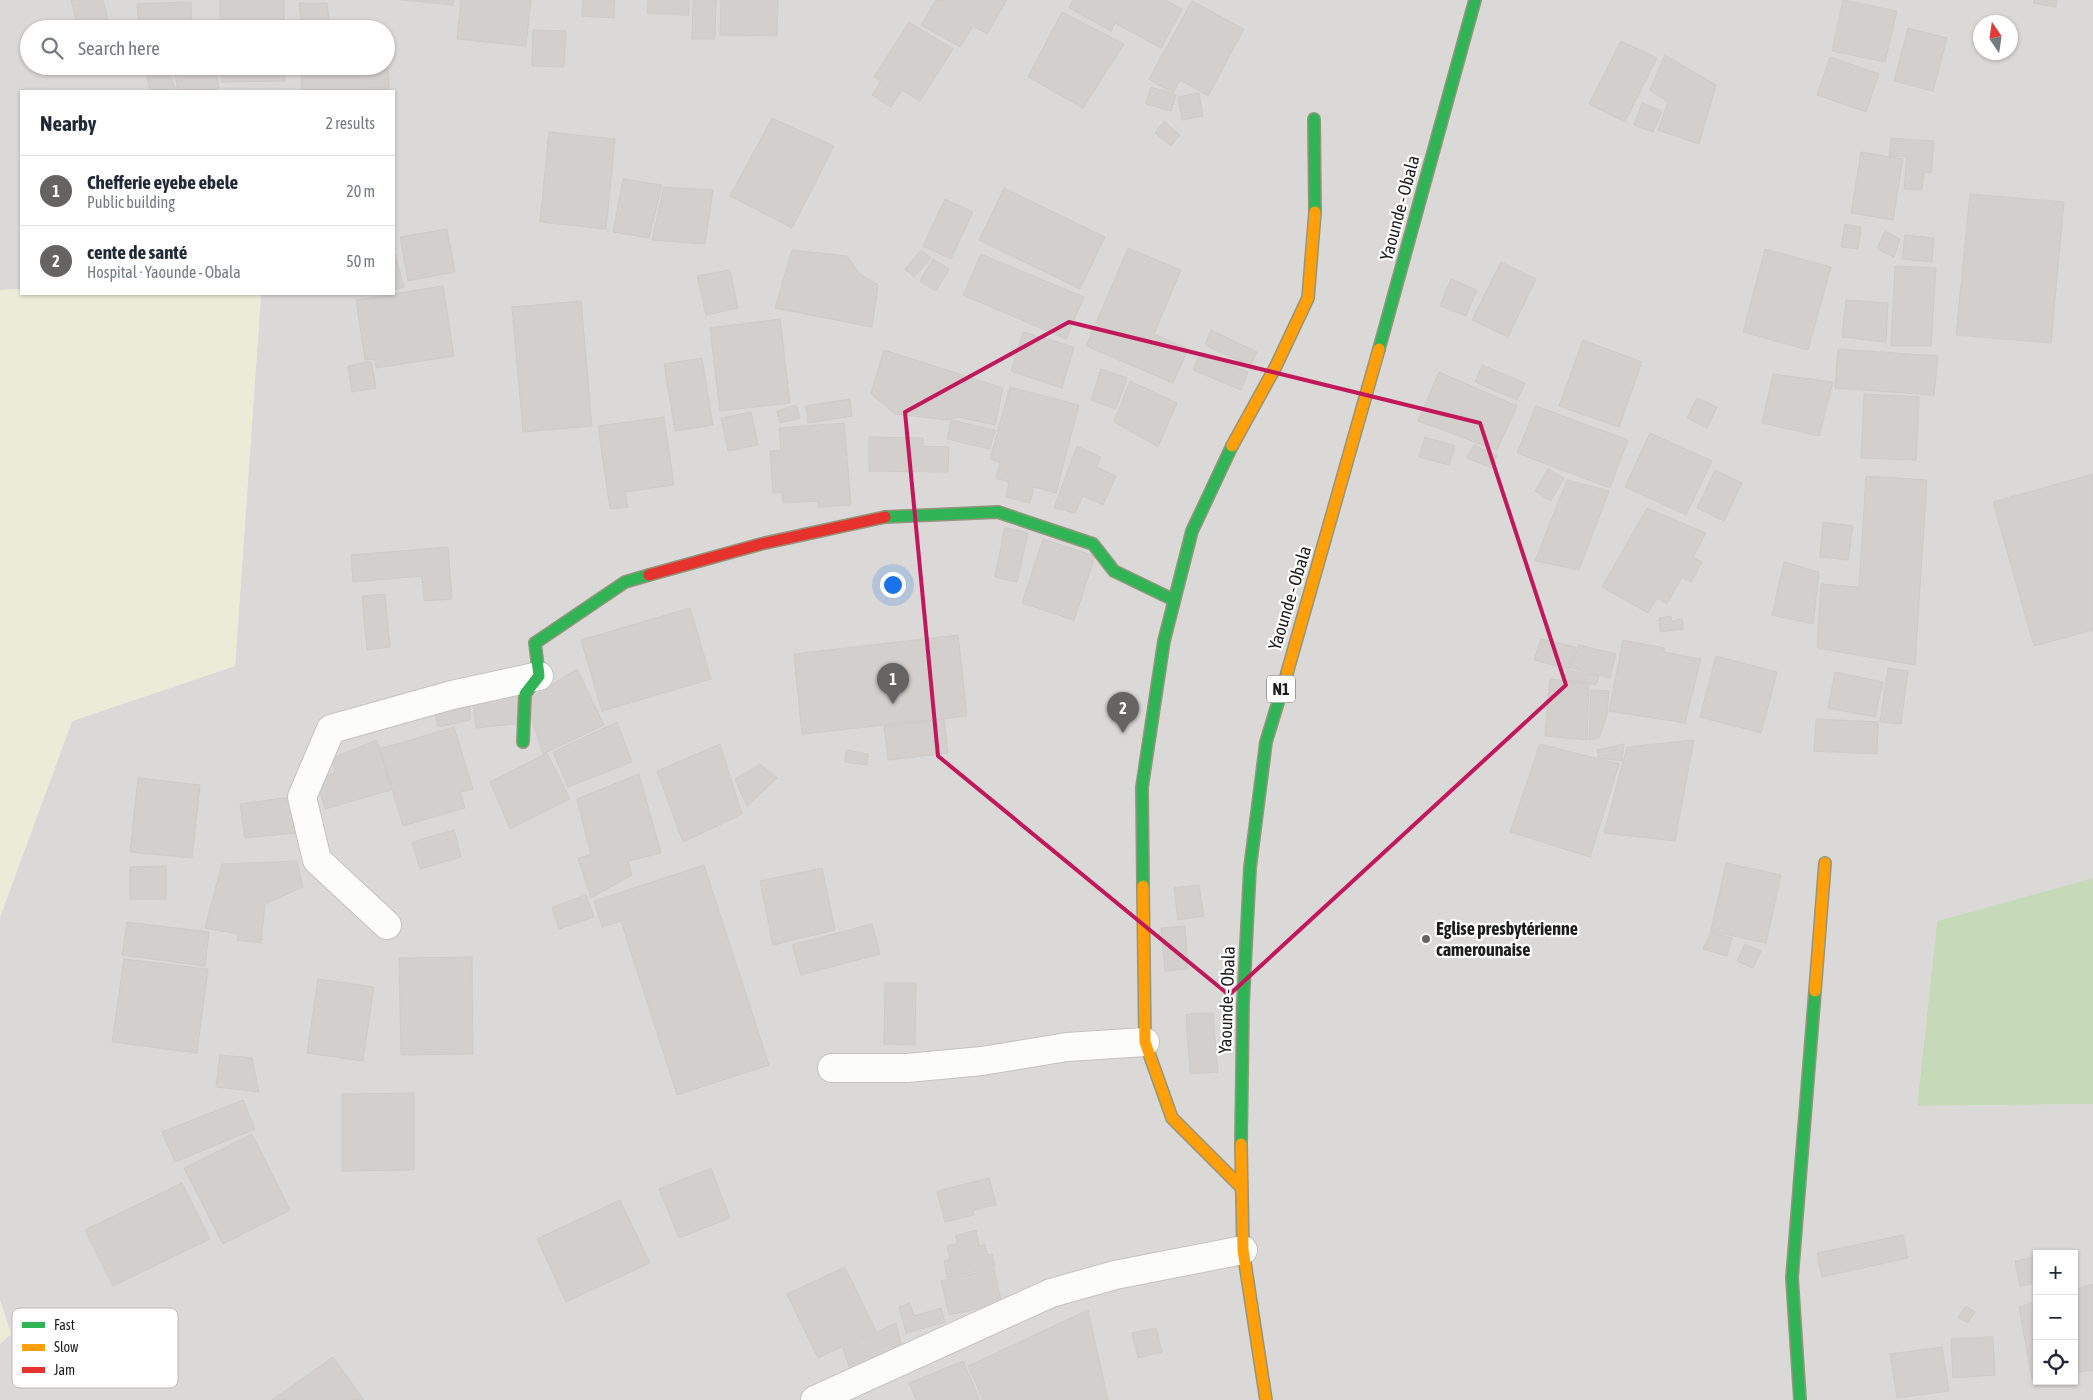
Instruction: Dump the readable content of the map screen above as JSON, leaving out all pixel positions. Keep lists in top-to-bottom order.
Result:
{
  "streets": {
    "main road": ["Yaounde - Obala", "N1"]
  },
  "places": ["Eglise presbytérienne camerounaise"],
  "legend": ["Fast", "Slow", "Jam"],
  "north": "top",
  "page": {
    "search": "Search here",
    "heading": ["Nearby", "2 results"],
    "list": [
      {
        "mark": "1",
        "name": "Chefferie eyebe ebele",
        "note": "Public building",
        "value": "20 m"
      },
      {
        "mark": "2",
        "name": "cente de santé",
        "note": "Hospital · Yaounde - Obala",
        "value": "50 m"
      }
    ],
    "pins": ["1", "2"],
    "map_buttons": ["+", "−"]
  }
}
